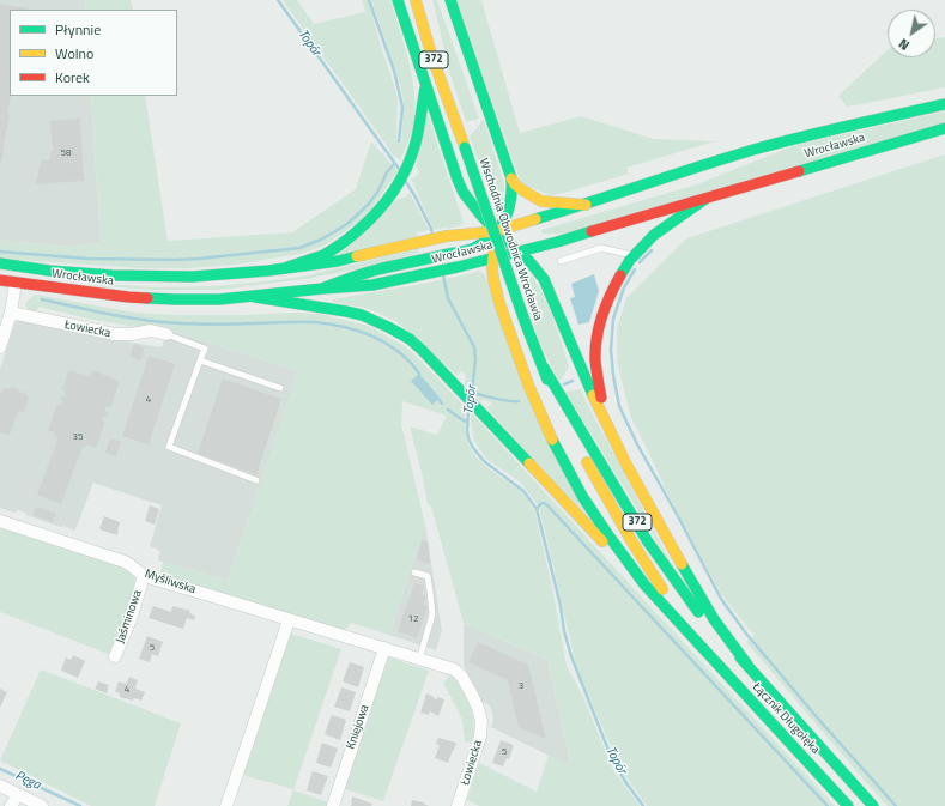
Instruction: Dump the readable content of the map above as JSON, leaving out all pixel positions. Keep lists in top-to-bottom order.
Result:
{
  "streets": {
    "main road": [
      "372",
      "Wrocławska",
      "Wschodnia Obwodnica Wrocławia",
      "Łącznik Długołęka"
    ],
    "street": [
      "Łowiecka",
      "Myśliwska",
      "Jaśminowa",
      "Kniejowa"
    ]
  },
  "crossings": [
    ["Wschodnia Obwodnica Wrocławia", "Łącznik Długołęka"],
    ["Łowiecka", "Myśliwska"],
    ["Myśliwska", "Jaśminowa"],
    ["Myśliwska", "Kniejowa"]
  ],
  "water": ["Topór", "Pęga"],
  "house_numbers": [
    "58",
    "4",
    "35",
    "12",
    "5",
    "3",
    "4",
    "5"
  ],
  "legend": ["Płynnie", "Wolno", "Korek"],
  "north": "bottom left"
}
